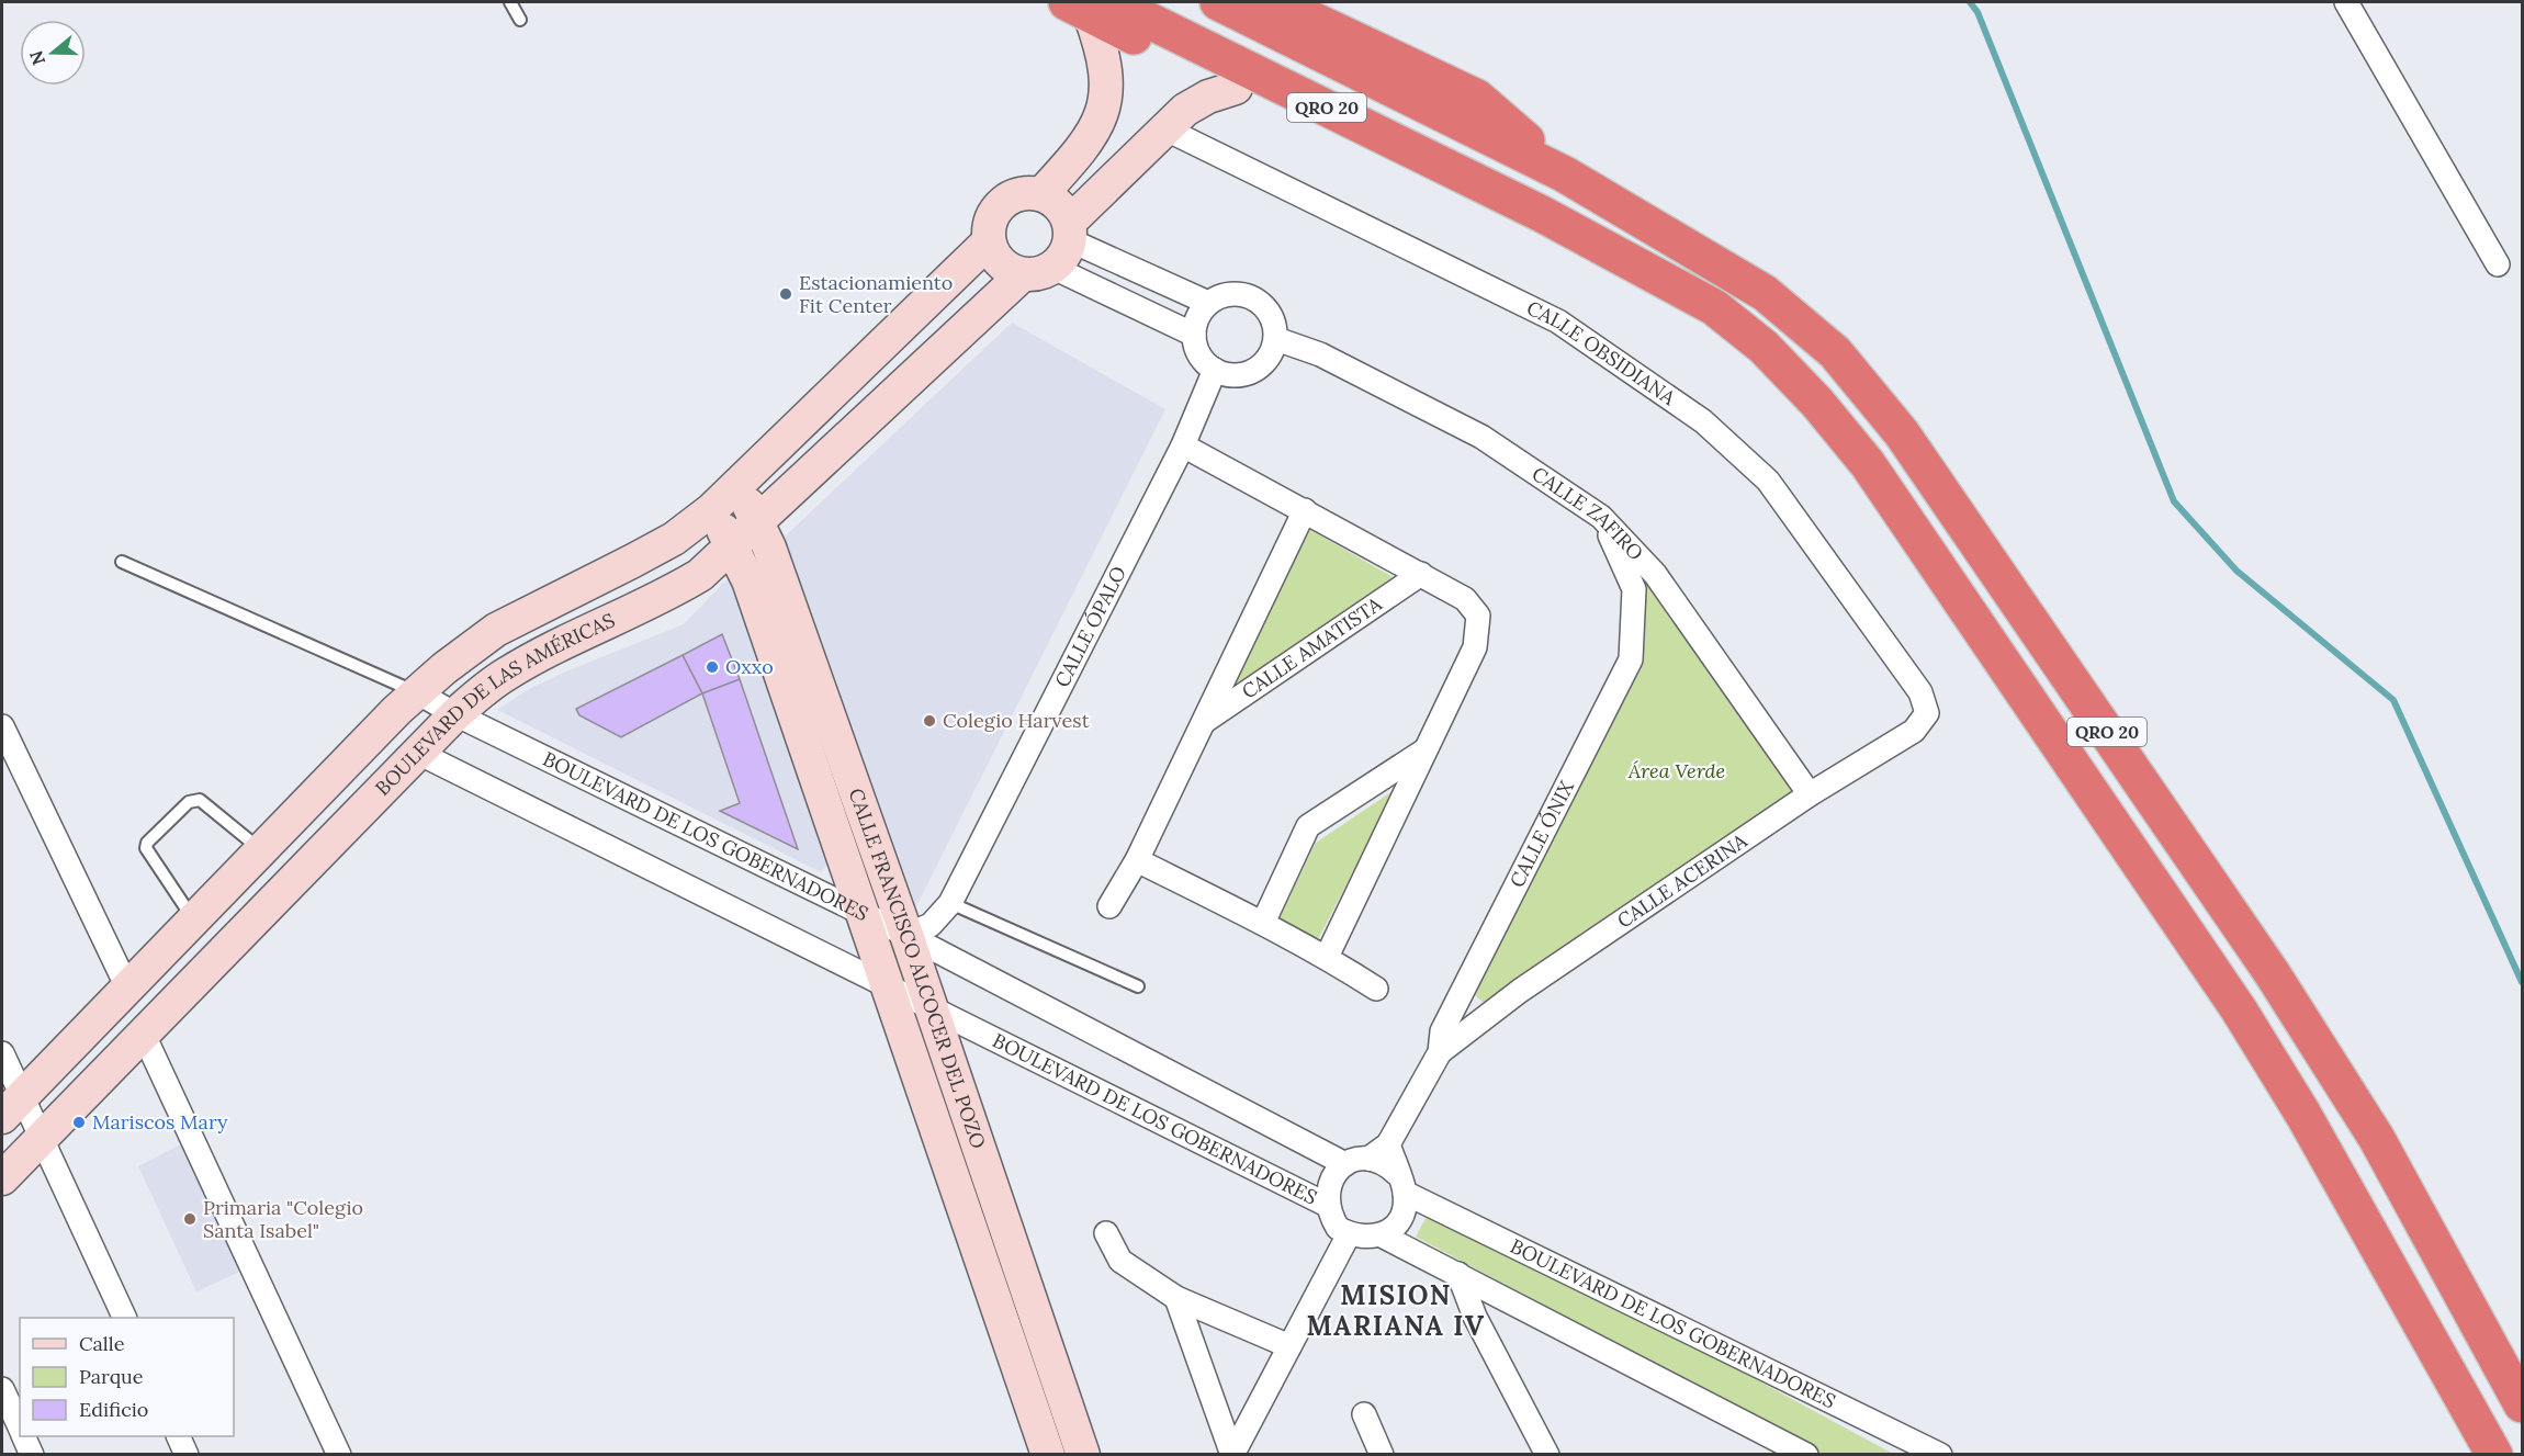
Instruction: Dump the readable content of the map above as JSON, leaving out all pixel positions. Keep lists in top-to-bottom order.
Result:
{
  "streets": {
    "highway": ["QRO 20"],
    "main road": ["BOULEVARD DE LAS AMÉRICAS", "CALLE FRANCISCO ALCOCER DEL POZO"],
    "street": [
      "CALLE OBSIDIANA",
      "CALLE ZAFIRO",
      "CALLE ÓPALO",
      "CALLE AMATISTA",
      "CALLE ÓNIX",
      "BOULEVARD DE LOS GOBERNADORES",
      "CALLE ACERINA"
    ]
  },
  "crossings": [
    ["CALLE OBSIDIANA", "BOULEVARD DE LAS AMÉRICAS"],
    ["CALLE OBSIDIANA", "CALLE ACERINA"],
    ["CALLE ZAFIRO", "CALLE ÓPALO"],
    ["CALLE ZAFIRO", "CALLE ÓNIX"],
    ["CALLE ZAFIRO", "CALLE ACERINA"],
    ["CALLE ÓPALO", "BOULEVARD DE LOS GOBERNADORES"],
    ["CALLE ÓPALO", "CALLE FRANCISCO ALCOCER DEL POZO"],
    ["BOULEVARD DE LAS AMÉRICAS", "BOULEVARD DE LOS GOBERNADORES"],
    ["BOULEVARD DE LAS AMÉRICAS", "CALLE FRANCISCO ALCOCER DEL POZO"],
    ["CALLE ÓNIX", "BOULEVARD DE LOS GOBERNADORES"],
    ["CALLE ÓNIX", "CALLE ACERINA"],
    ["BOULEVARD DE LOS GOBERNADORES", "CALLE FRANCISCO ALCOCER DEL POZO"]
  ],
  "districts": ["MISION MARIANA IV"],
  "parks": ["Área Verde"],
  "places": [
    "Estacionamiento Fit Center",
    "Oxxo",
    "Colegio Harvest",
    "Mariscos Mary",
    "Primaria \"Colegio Santa Isabel\""
  ],
  "legend": ["Calle", "Parque", "Edificio"],
  "north": "left"
}
